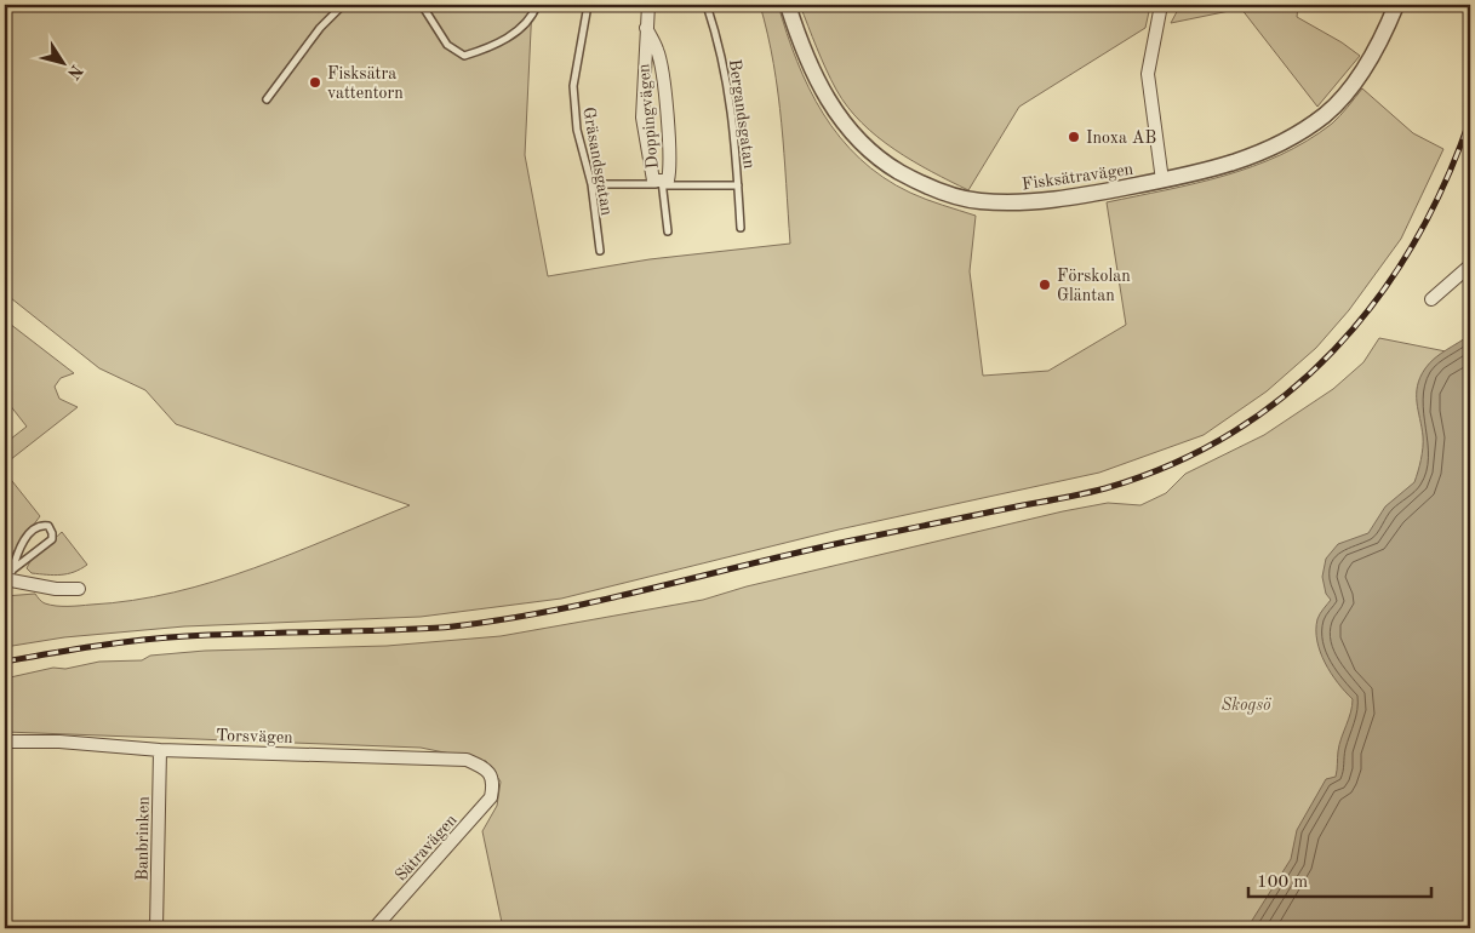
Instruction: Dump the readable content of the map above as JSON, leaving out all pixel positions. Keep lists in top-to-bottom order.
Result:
{
  "streets": {
    "street": [
      "Doppingvägen",
      "Fisksätravägen",
      "Torsvägen",
      "Banbrinken",
      "Sätravägen"
    ],
    "lane": ["Bergandsgatan", "Gräsandsgatan"]
  },
  "crossings": [
    ["Torsvägen", "Banbrinken"],
    ["Torsvägen", "Sätravägen"]
  ],
  "parks": ["Skogsö"],
  "places": ["Fisksätra vattentorn", "Inoxa AB", "Förskolan Gläntan"],
  "scale_bar": "100 m",
  "north": "bottom right"
}
